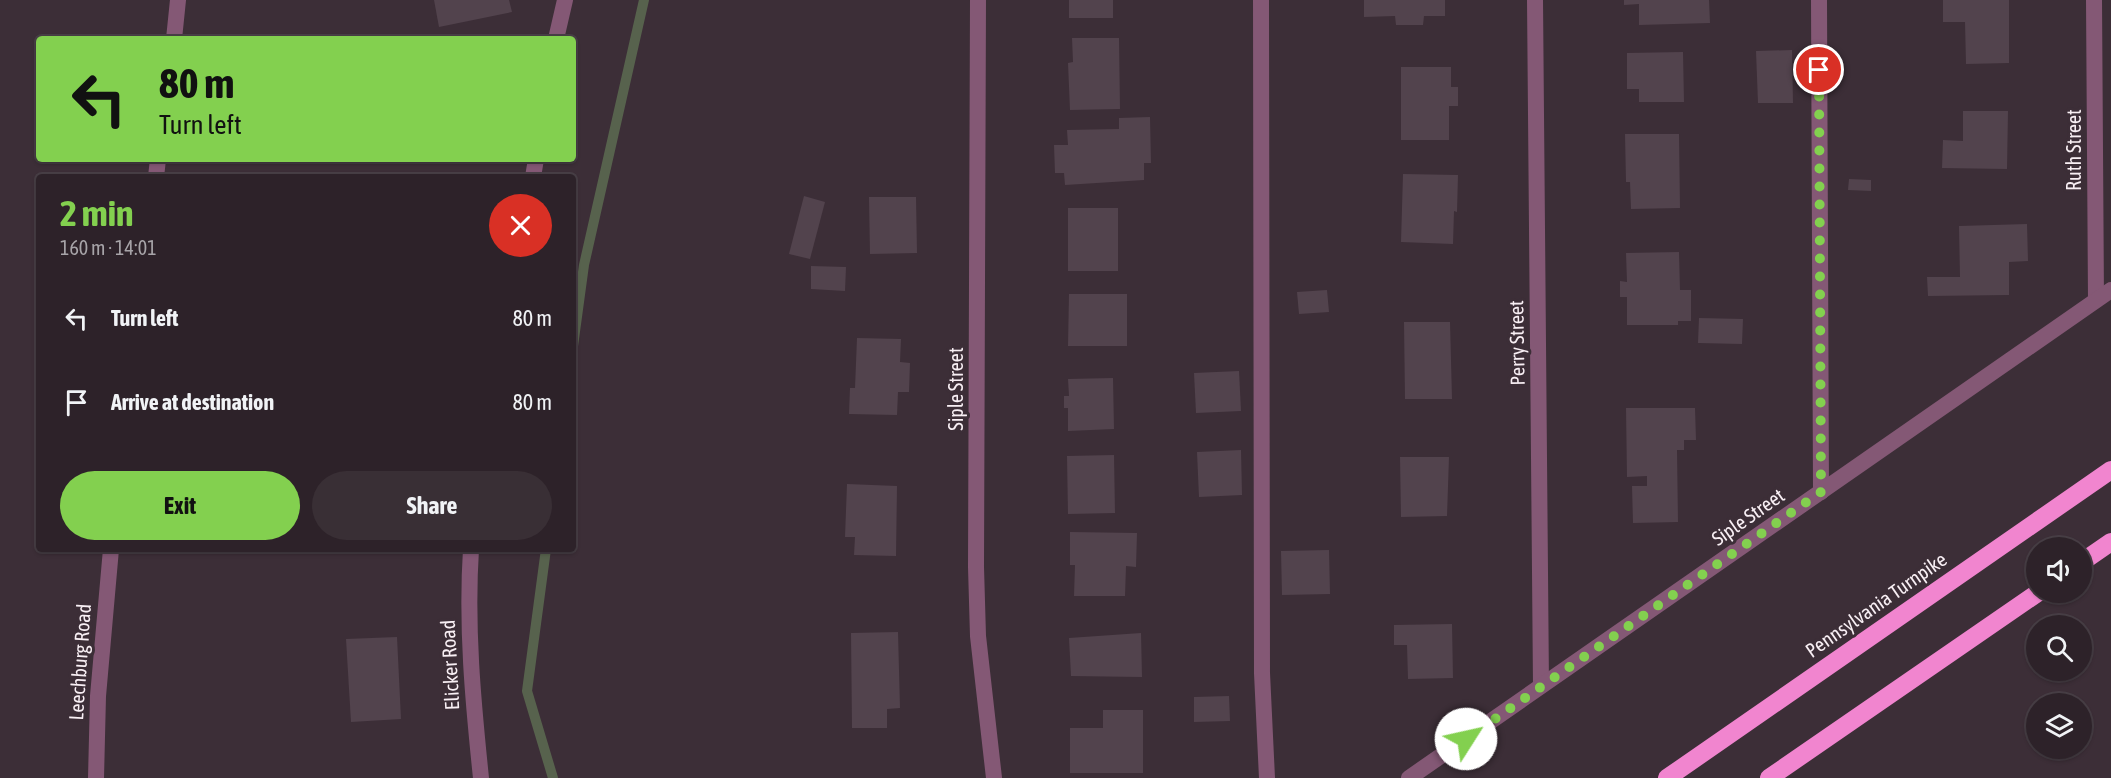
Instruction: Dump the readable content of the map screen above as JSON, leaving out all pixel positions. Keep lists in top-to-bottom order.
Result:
{
  "streets": {
    "highway": ["Pennsylvania Turnpike"],
    "street": [
      "Ruth Street",
      "Perry Street",
      "Siple Street",
      "Leechburg Road",
      "Elicker Road"
    ]
  },
  "crossings": [
    ["Ruth Street", "Siple Street"],
    ["Perry Street", "Siple Street"]
  ],
  "page": {
    "turn": ["80 m", "Turn left"],
    "heading": ["2 min", "160 m · 14:01"],
    "list": [
      {
        "name": "Turn left",
        "value": "80 m"
      },
      {
        "name": "Arrive at destination",
        "value": "80 m"
      }
    ],
    "buttons": ["Exit", "Share"]
  }
}
